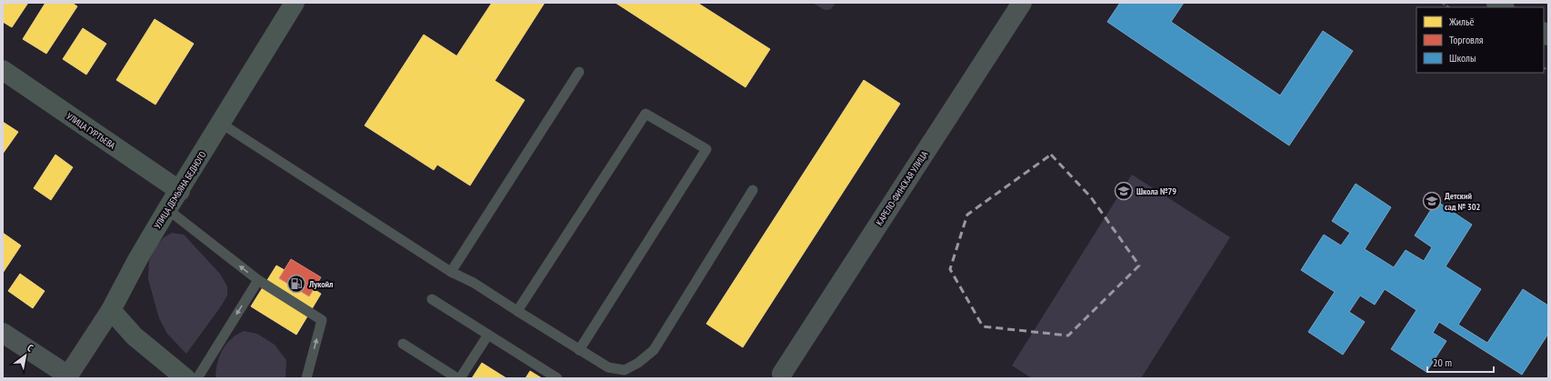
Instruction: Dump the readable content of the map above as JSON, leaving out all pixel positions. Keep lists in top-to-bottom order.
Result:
{
  "streets": {
    "main road": ["УЛИЦА ГУРТЬЕВА", "УЛИЦА ДЕМЬЯНА БЕДНОГО"],
    "street": ["КАРЕЛО-ФИНСКАЯ УЛИЦА"]
  },
  "crossings": [
    ["УЛИЦА ГУРТЬЕВА", "УЛИЦА ДЕМЬЯНА БЕДНОГО"]
  ],
  "places": {
    "school or university": ["Школа №79", "Детский сад № 302"],
    "fuel station": ["Лукойл"]
  },
  "legend": ["Жильё", "Торговля", "Школы"],
  "scale_bar": "20 m",
  "north": "top right"
}
